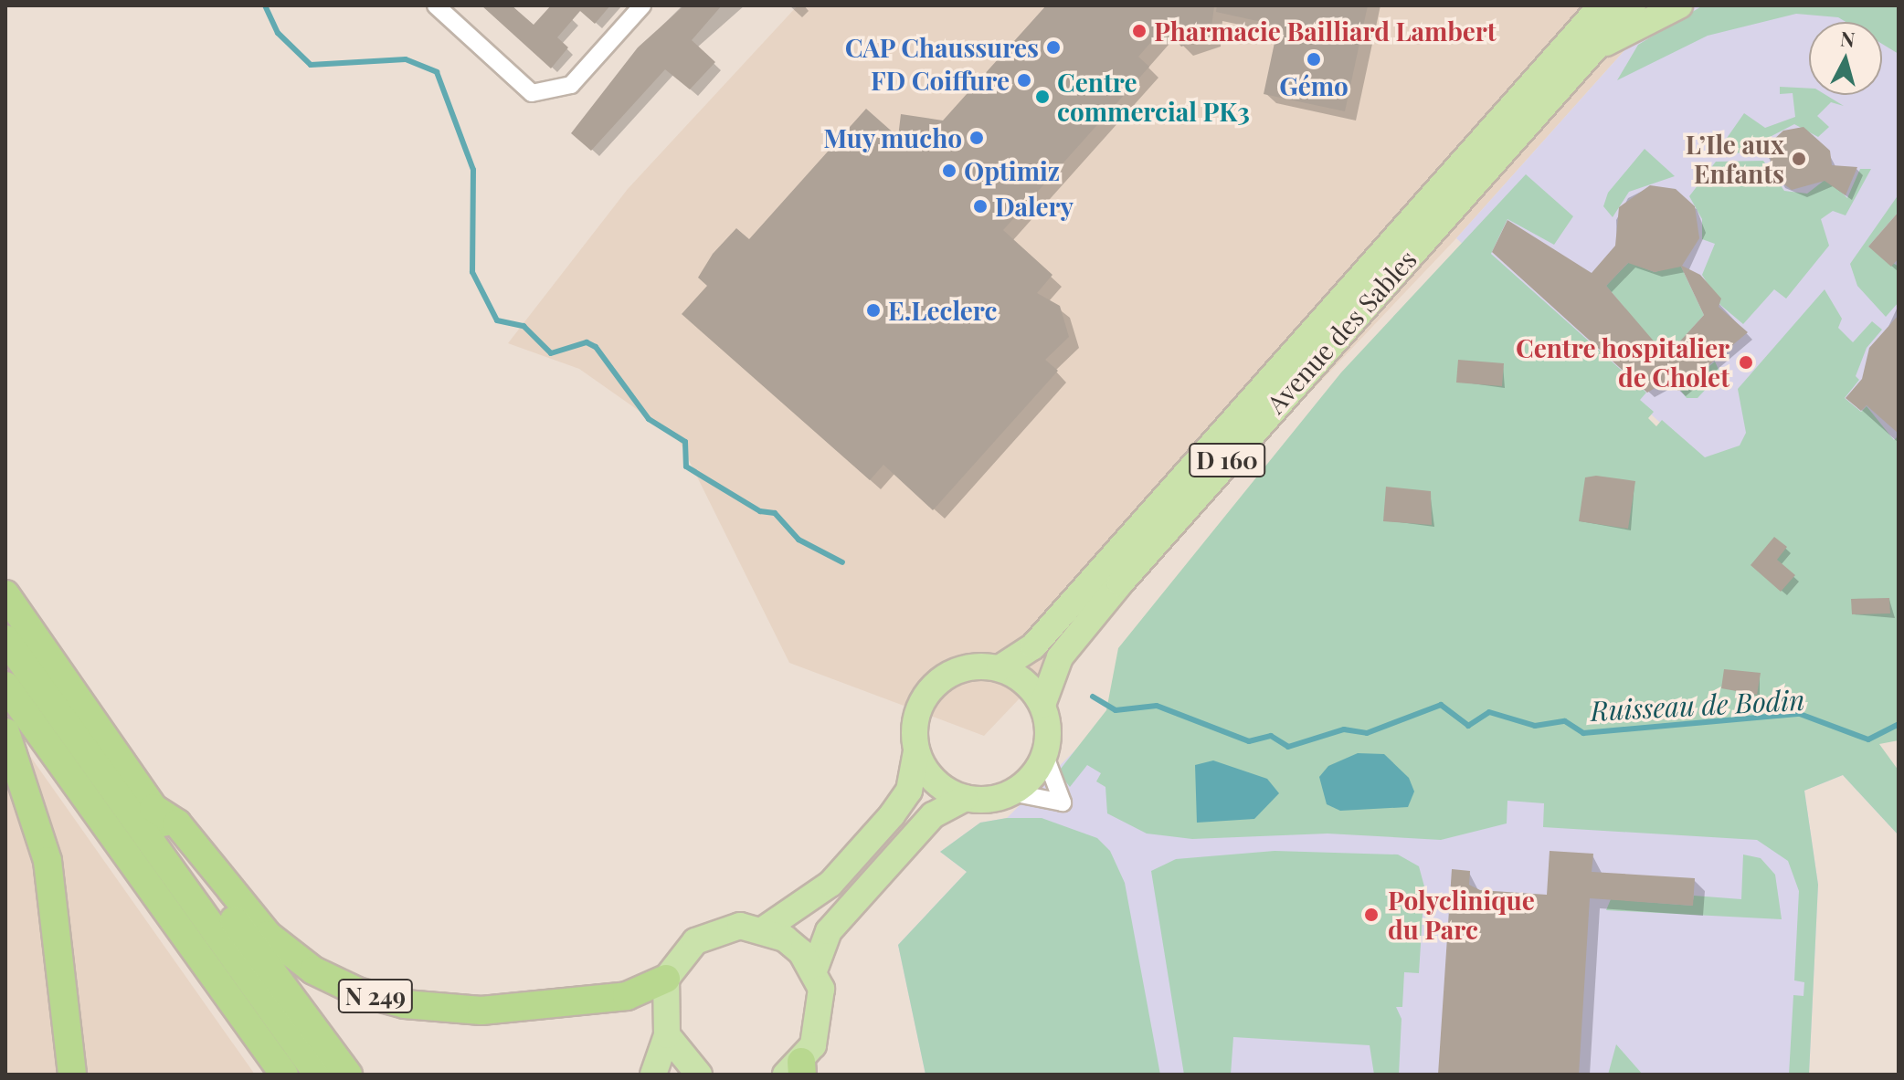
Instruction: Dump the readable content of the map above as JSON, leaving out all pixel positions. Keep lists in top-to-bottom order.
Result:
{
  "streets": {
    "highway": ["N 249"],
    "main road": ["Avenue des Sables", "D 160"]
  },
  "water": ["Ruisseau de Bodin"],
  "places": [
    "Pharmacie Bailliard Lambert",
    "CAP Chaussures",
    "Gémo",
    "FD Coiffure",
    "Centre commercial PK3",
    "Muy mucho",
    "L’Ile aux Enfants",
    "Optimiz",
    "Dalery",
    "E.Leclerc",
    "Centre hospitalier de Cholet",
    "Polyclinique du Parc"
  ],
  "north": "top"
}
